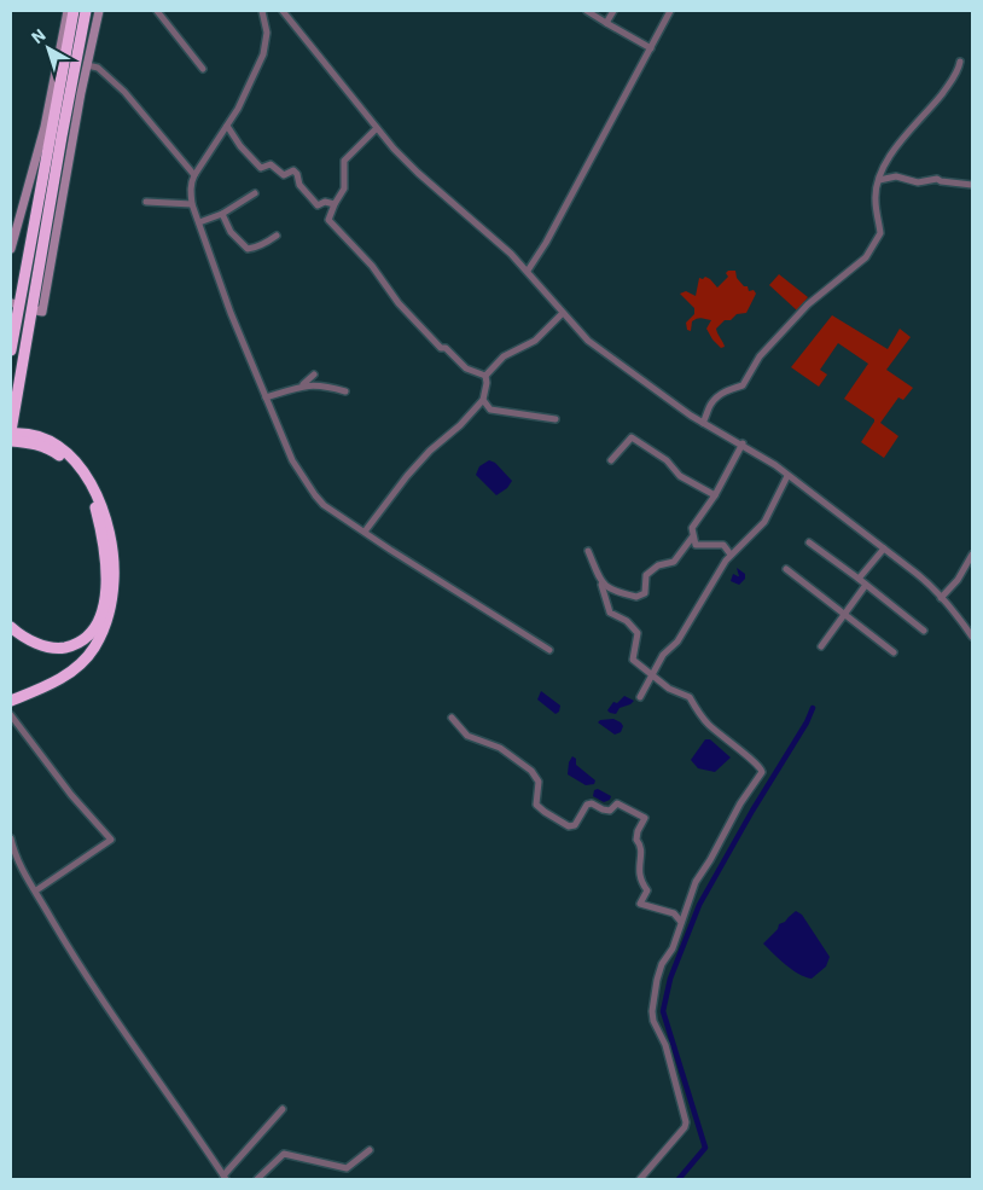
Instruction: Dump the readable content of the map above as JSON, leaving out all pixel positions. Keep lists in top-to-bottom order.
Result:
{
  "north": "top left"
}
